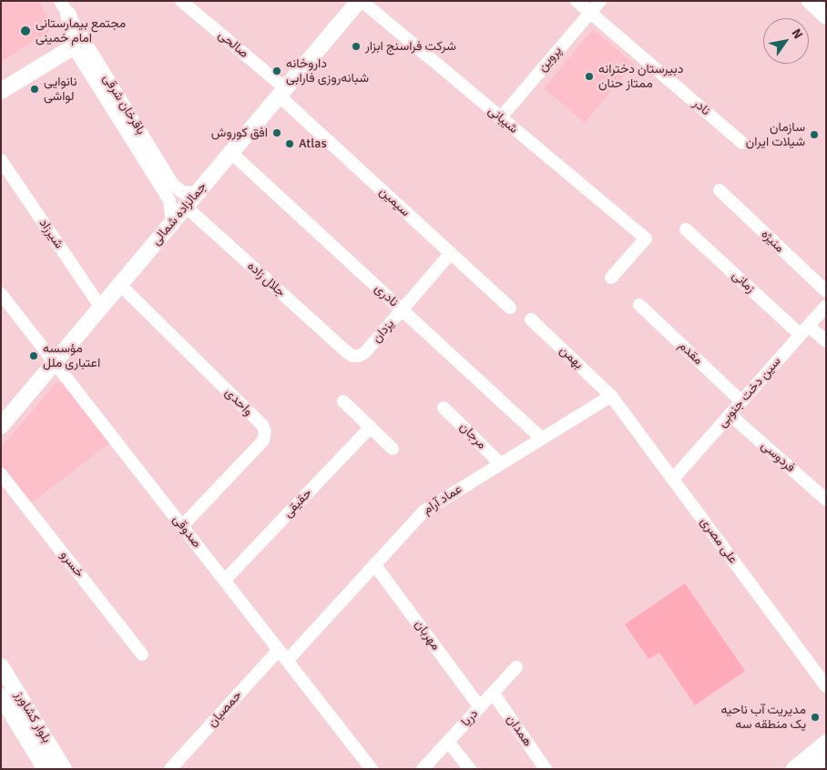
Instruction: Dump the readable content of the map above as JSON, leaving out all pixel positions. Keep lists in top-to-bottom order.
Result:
{
  "streets": {
    "main road": ["جمالزاده شمالی", "بلوار کشاورز"],
    "street": [
      "صالحی",
      "پروین",
      "باقرخان شرقی",
      "نادر",
      "شیبانی",
      "سیمین",
      "شیرزاد",
      "منیژه",
      "جلال زاده",
      "زمانی",
      "نادری",
      "یزدان",
      "مقدم",
      "بهمن",
      "سین دخت جنوبی",
      "واحدی",
      "مرجان",
      "فردوسی",
      "عماد آرام",
      "حقیقی",
      "صدوقی",
      "علی مصری",
      "خسرو",
      "مهربان",
      "حمصیان",
      "دریا",
      "همدان"
    ]
  },
  "crossings": [
    ["صالحی", "سیمین"],
    ["صالحی", "جمالزاده شمالی"],
    ["پروین", "نادر"],
    ["پروین", "شیبانی"],
    ["باقرخان شرقی", "جمالزاده شمالی"],
    ["شیبانی", "جمالزاده شمالی"],
    ["سیمین", "جمالزاده شمالی"],
    ["سیمین", "یزدان"],
    ["جمالزاده شمالی", "شیرزاد"],
    ["جمالزاده شمالی", "جلال زاده"],
    ["جمالزاده شمالی", "نادری"],
    ["جمالزاده شمالی", "واحدی"],
    ["جمالزاده شمالی", "صدوقی"],
    ["جلال زاده", "یزدان"],
    ["زمانی", "سین دخت جنوبی"],
    ["نادری", "یزدان"],
    ["نادری", "عماد آرام"],
    ["مقدم", "سین دخت جنوبی"],
    ["بهمن", "عماد آرام"],
    ["بهمن", "علی مصری"],
    ["سین دخت جنوبی", "فردوسی"],
    ["سین دخت جنوبی", "علی مصری"],
    ["واحدی", "صدوقی"],
    ["مرجان", "عماد آرام"],
    ["عماد آرام", "صدوقی"],
    ["عماد آرام", "علی مصری"],
    ["عماد آرام", "مهربان"],
    ["حقیقی", "صدوقی"],
    ["صدوقی", "حمصیان"],
    ["مهربان", "دریا"],
    ["دریا", "همدان"]
  ],
  "places": [
    "مجتمع بیمارستانی امام خمینی",
    "شرکت فراسنج ابزار",
    "داروخانه شبانه‌روزی فارابی",
    "دبیرستان دخترانه ممتاز حنان",
    "نانوایی لواشی",
    "افق کوروش",
    "سازمان شیلات ایران",
    "Atlas",
    "مؤسسه اعتباری ملل",
    "مدیریت آب ناحیه یک منطقه سه"
  ],
  "north": "top right"
}
